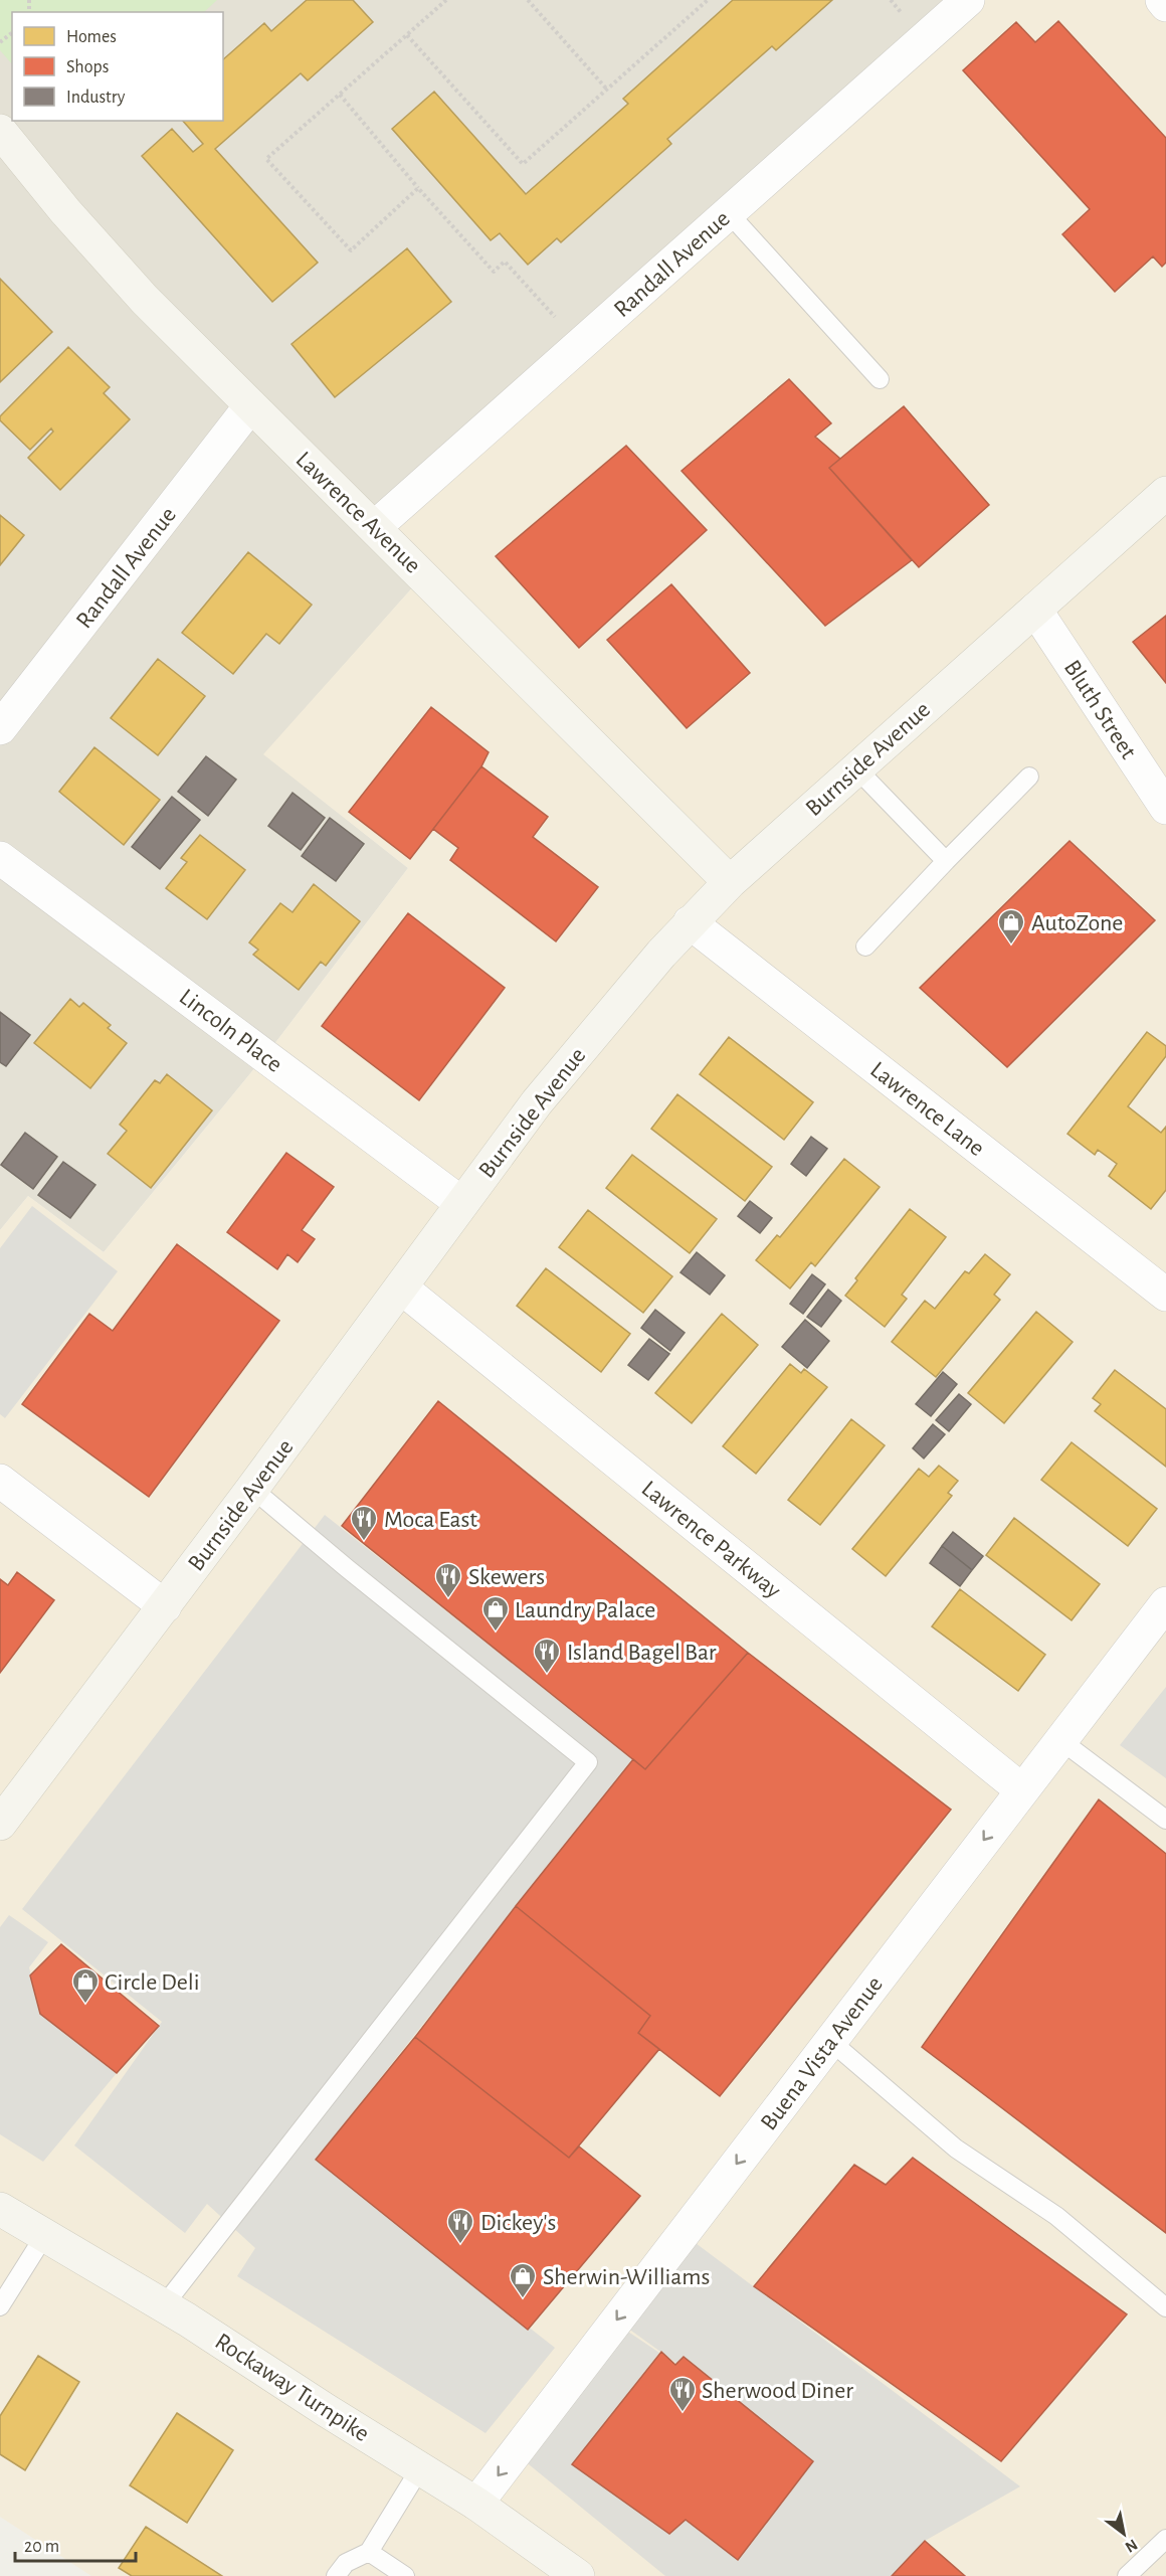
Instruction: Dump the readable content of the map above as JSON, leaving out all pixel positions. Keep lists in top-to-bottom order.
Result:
{
  "streets": {
    "main road": ["Lawrence Avenue", "Burnside Avenue", "Rockaway Turnpike"],
    "street": [
      "Randall Avenue",
      "Bluth Street",
      "Lincoln Place",
      "Lawrence Lane",
      "Lawrence Parkway",
      "Buena Vista Avenue"
    ]
  },
  "crossings": [
    ["Randall Avenue", "Lawrence Avenue"],
    ["Lawrence Avenue", "Burnside Avenue"],
    ["Bluth Street", "Burnside Avenue"],
    ["Burnside Avenue", "Lincoln Place"],
    ["Burnside Avenue", "Lawrence Lane"],
    ["Burnside Avenue", "Lawrence Parkway"],
    ["Lawrence Parkway", "Buena Vista Avenue"],
    ["Buena Vista Avenue", "Rockaway Turnpike"]
  ],
  "one_way": ["Buena Vista Avenue"],
  "places": {
    "shop": [
      "AutoZone",
      "Laundry Palace",
      "Circle Deli",
      "Sherwin-Williams"
    ],
    "restaurant": [
      "Moca East",
      "Skewers",
      "Island Bagel Bar",
      "Dickey's",
      "Sherwood Diner"
    ]
  },
  "legend": ["Homes", "Shops", "Industry"],
  "scale_bar": "20 m",
  "north": "bottom right"
}
